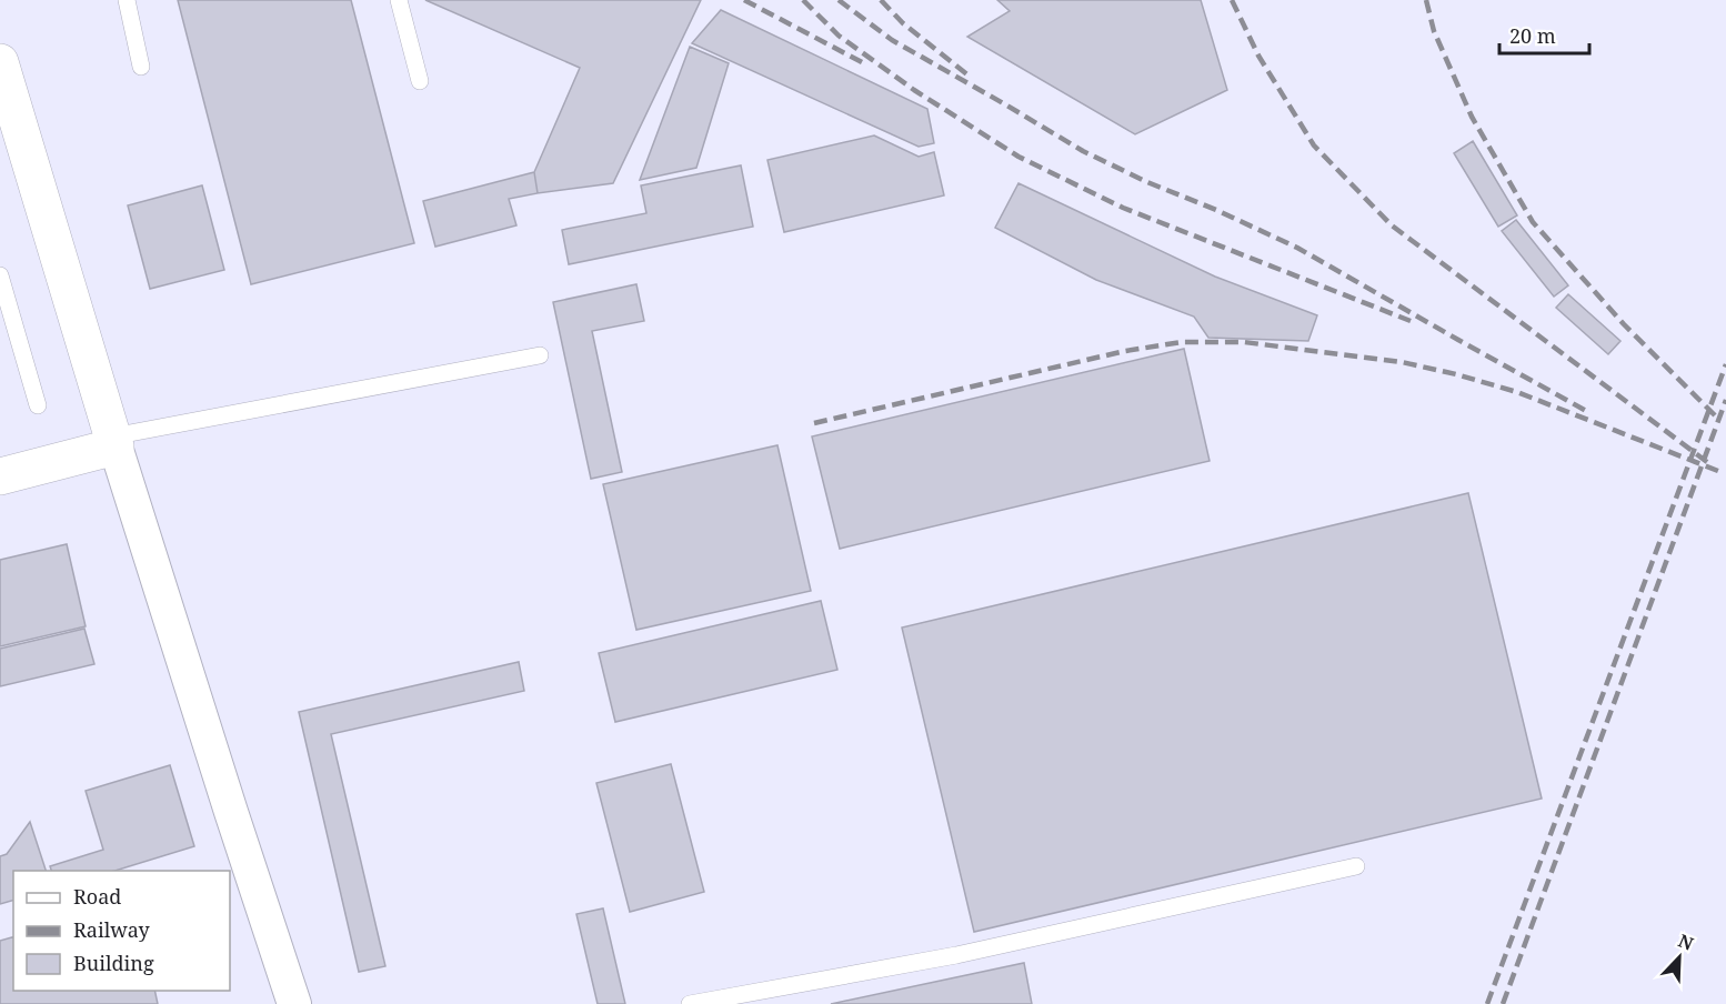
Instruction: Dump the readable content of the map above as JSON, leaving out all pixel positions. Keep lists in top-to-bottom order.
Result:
{
  "legend": ["Road", "Railway", "Building"],
  "scale_bar": "20 m",
  "north": "top right"
}
